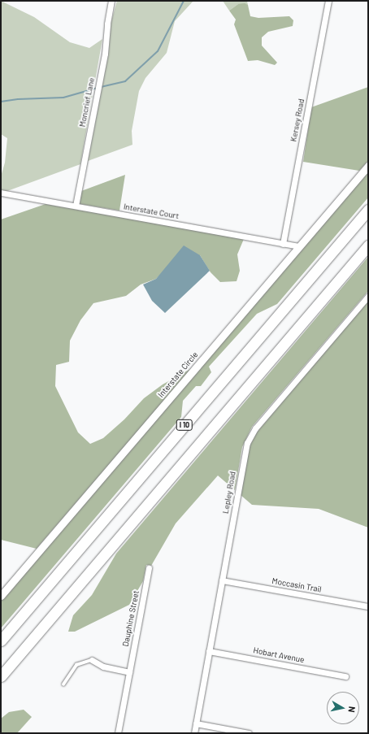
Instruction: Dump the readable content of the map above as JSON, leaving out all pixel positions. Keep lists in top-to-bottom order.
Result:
{
  "streets": {
    "highway": ["I 10"],
    "street": [
      "Moncrief Lane",
      "Kersey Road",
      "Interstate Court",
      "Interstate Circle",
      "Lepley Road",
      "Moccasin Trail",
      "Dauphine Street",
      "Hobart Avenue"
    ]
  },
  "crossings": [
    ["Moncrief Lane", "Interstate Court"],
    ["Kersey Road", "Interstate Court"],
    ["Interstate Court", "Interstate Circle"],
    ["Lepley Road", "Moccasin Trail"],
    ["Lepley Road", "Hobart Avenue"]
  ],
  "north": "right"
}
